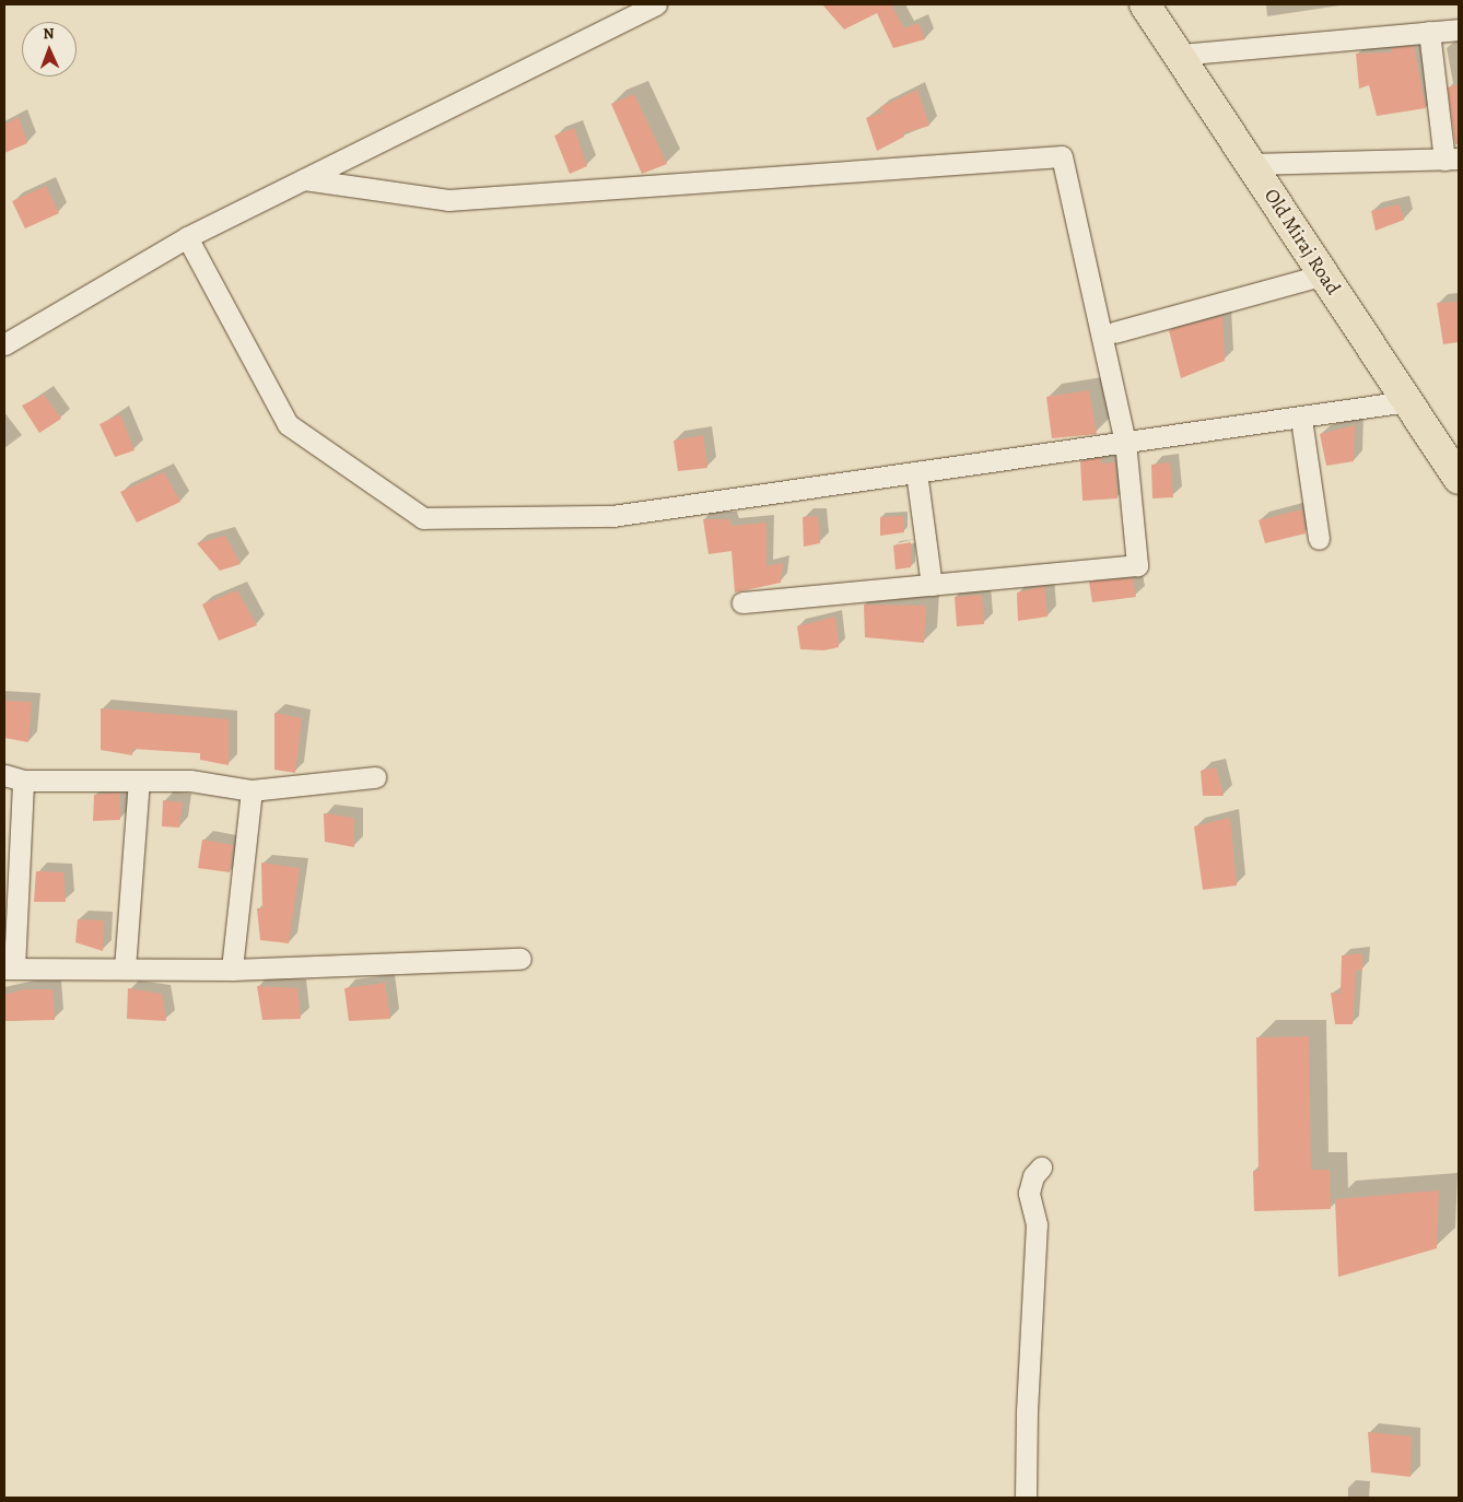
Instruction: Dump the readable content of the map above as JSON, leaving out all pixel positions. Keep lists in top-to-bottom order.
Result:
{
  "streets": {
    "main road": ["Old Miraj Road"]
  },
  "north": "top"
}
